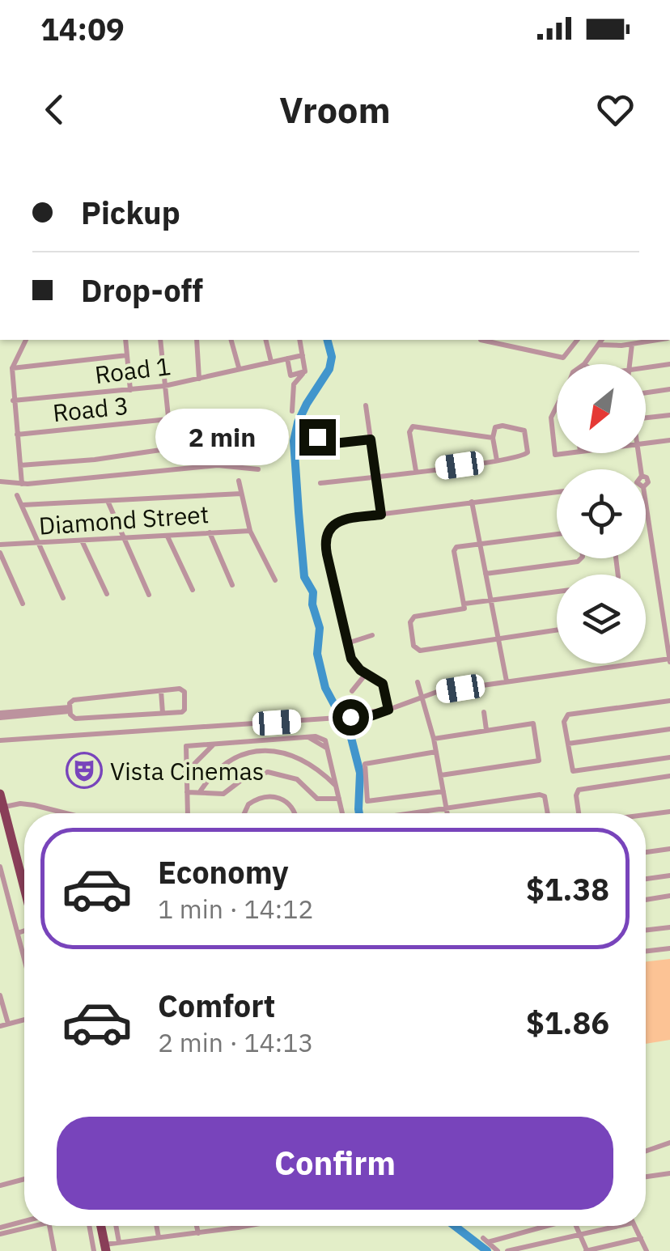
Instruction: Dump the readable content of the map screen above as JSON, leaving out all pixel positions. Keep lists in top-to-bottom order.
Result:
{
  "streets": {
    "street": ["Road 1", "Road 3", "Diamond Street"]
  },
  "places": {
    "theatre": ["Vista Cinemas"]
  },
  "north": "bottom left",
  "page": {
    "status": "14:09",
    "header": "Vroom",
    "banner": ["Pickup", "Drop-off"],
    "bubble": "2 min",
    "list": [
      {
        "name": "Economy",
        "note": "1 min · 14:12",
        "value": "$1.38"
      },
      {
        "name": "Comfort",
        "note": "2 min · 14:13",
        "value": "$1.86"
      }
    ],
    "buttons": "Confirm"
  }
}
